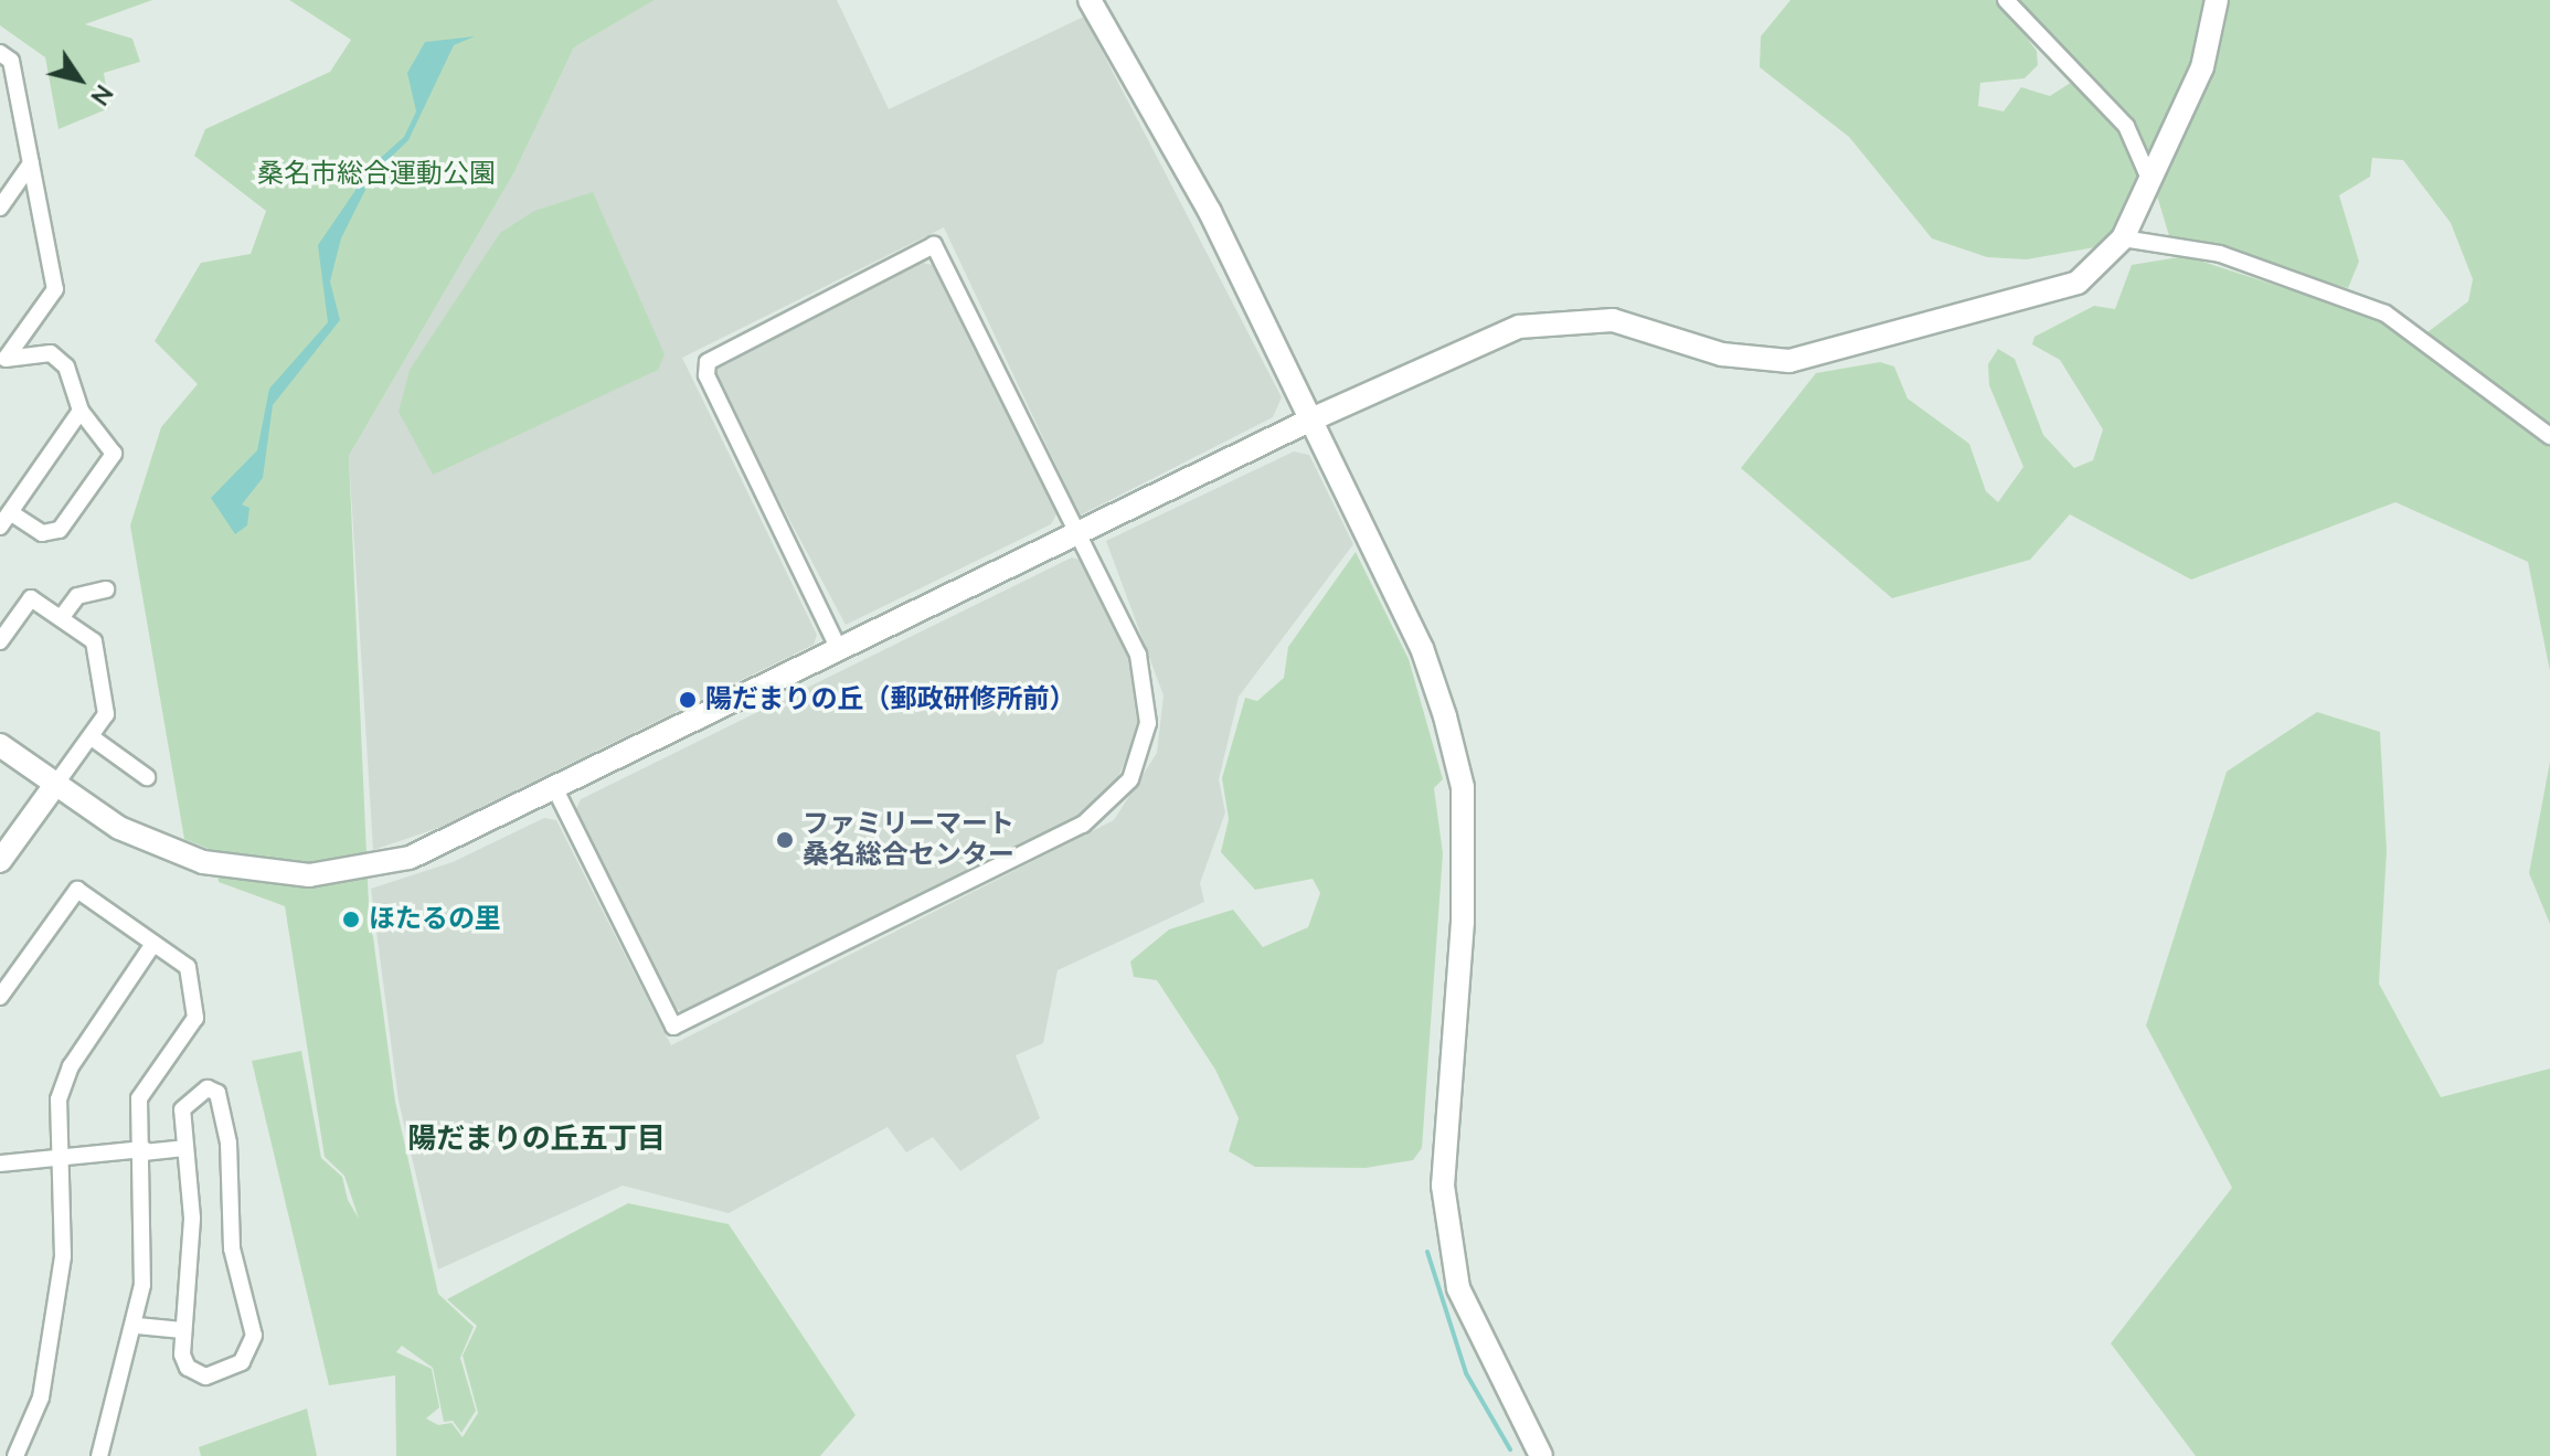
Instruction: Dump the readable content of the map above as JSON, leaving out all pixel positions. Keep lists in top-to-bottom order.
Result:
{
  "districts": ["陽だまりの丘五丁目"],
  "parks": ["桑名市総合運動公園"],
  "places": ["陽だまりの丘（郵政研修所前）", "ファミリーマート 桑名総合センター", "ほたるの里"],
  "north": "bottom right"
}
